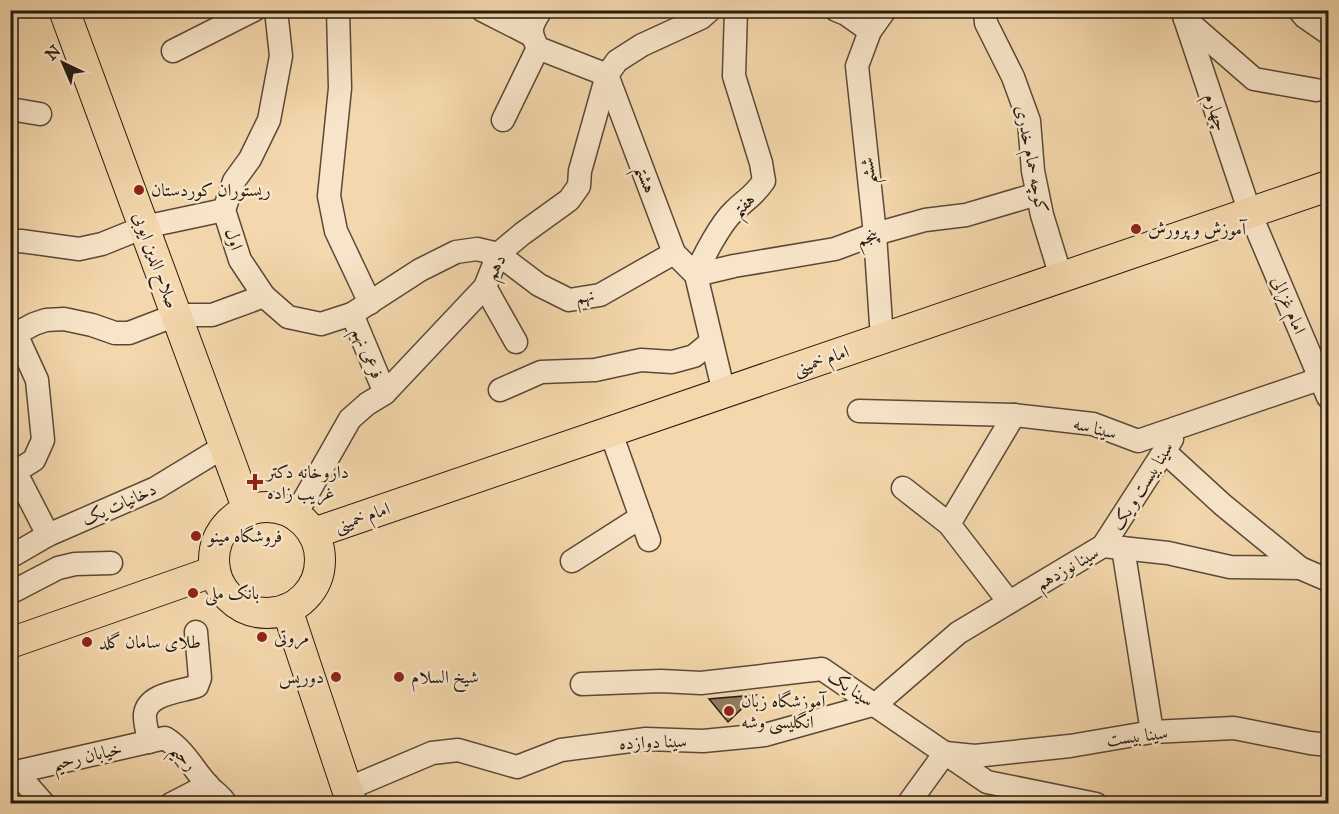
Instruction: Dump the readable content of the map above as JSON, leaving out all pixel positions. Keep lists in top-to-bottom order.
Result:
{
  "streets": {
    "main road": ["صلاح الدین ایوبی", "امام خمینی"],
    "street": [
      "چهارم",
      "کوچه حمام خدری",
      "ششم",
      "هشتم",
      "هفتم",
      "پنجم",
      "اول",
      "دهم",
      "نهم",
      "امام غزالی",
      "فرعی نهم",
      "سینا سه",
      "سینا بیست و یک",
      "دخانیات یک",
      "سینا نوزدهم",
      "سینا یک",
      "سینا بیست",
      "سینا دوازده",
      "خیابان رحیم",
      "رحیم"
    ]
  },
  "crossings": [
    ["چهارم", "امام غزالی"],
    ["چهارم", "امام خمینی"],
    ["کوچه حمام خدری", "پنجم"],
    ["کوچه حمام خدری", "امام خمینی"],
    ["ششم", "پنجم"],
    ["ششم", "امام خمینی"],
    ["هشتم", "هفتم"],
    ["هشتم", "پنجم"],
    ["هشتم", "دهم"],
    ["هشتم", "نهم"],
    ["هفتم", "پنجم"],
    ["اول", "دهم"],
    ["اول", "نهم"],
    ["اول", "فرعی نهم"],
    ["صلاح الدین ایوبی", "دهم"],
    ["صلاح الدین ایوبی", "امام خمینی"],
    ["صلاح الدین ایوبی", "دخانیات یک"],
    ["دهم", "نهم"],
    ["دهم", "فرعی نهم"],
    ["دهم", "امام خمینی"],
    ["امام غزالی", "امام خمینی"],
    ["امام غزالی", "سینا سه"],
    ["سینا سه", "سینا بیست و یک"],
    ["سینا بیست و یک", "سینا نوزدهم"],
    ["سینا نوزدهم", "سینا یک"],
    ["سینا نوزدهم", "سینا دوازده"],
    ["سینا یک", "سینا بیست"],
    ["سینا یک", "سینا دوازده"],
    ["خیابان رحیم", "رحیم"]
  ],
  "places": {
    "other": [
      "ریستوران کوردستان",
      "آموزش و پرورش",
      "فروشگاه مینو",
      "بانک ملی",
      "مروتی",
      "طلای سامان گلد",
      "دوریس",
      "شیخ السلام",
      "آموزشگاه زبان انگلیسی وشه"
    ],
    "health": ["داروخانه دکتر غریب زاده"]
  },
  "north": "top left"
}
